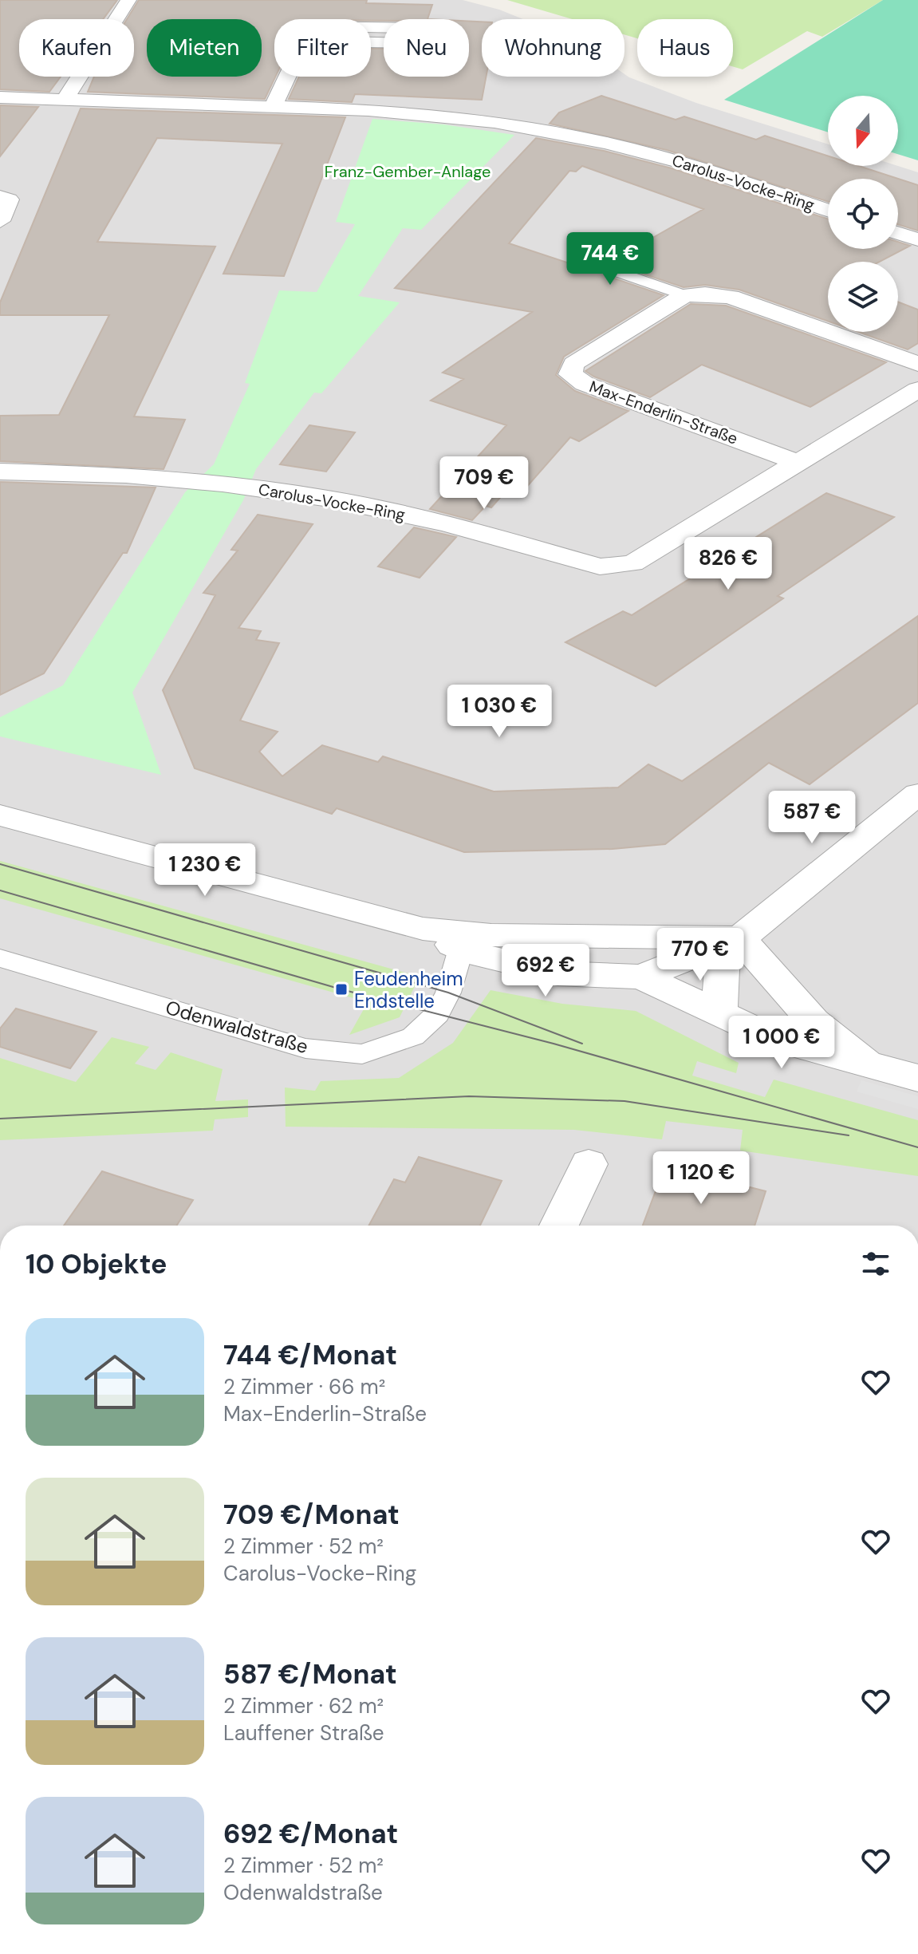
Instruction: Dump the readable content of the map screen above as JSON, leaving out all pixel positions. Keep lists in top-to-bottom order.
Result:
{
  "streets": {
    "street": ["Carolus-Vocke-Ring", "Max-Enderlin-Straße"],
    "lane": ["Odenwaldstraße"]
  },
  "crossings": [
    ["Carolus-Vocke-Ring", "Max-Enderlin-Straße"]
  ],
  "parks": ["Franz-Gember-Anlage"],
  "places": {
    "transit": ["Feudenheim Endstelle"]
  },
  "north": "bottom",
  "page": {
    "chip": [
      "Kaufen",
      "Mieten",
      "Filter",
      "Neu",
      "Wohnung",
      "Haus"
    ],
    "price": [
      "744 €",
      "709 €",
      "826 €",
      "1 030 €",
      "587 €",
      "1 230 €",
      "770 €",
      "692 €",
      "1 000 €",
      "1 120 €"
    ],
    "heading": "10 Objekte",
    "list": [
      {
        "name": "744 €/Monat",
        "note": "2 Zimmer · 66 m² · Max-Enderlin-Straße"
      },
      {
        "name": "709 €/Monat",
        "note": "2 Zimmer · 52 m² · Carolus-Vocke-Ring"
      },
      {
        "name": "587 €/Monat",
        "note": "2 Zimmer · 62 m² · Lauffener Straße"
      },
      {
        "name": "692 €/Monat",
        "note": "2 Zimmer · 52 m² · Odenwaldstraße"
      }
    ]
  }
}
